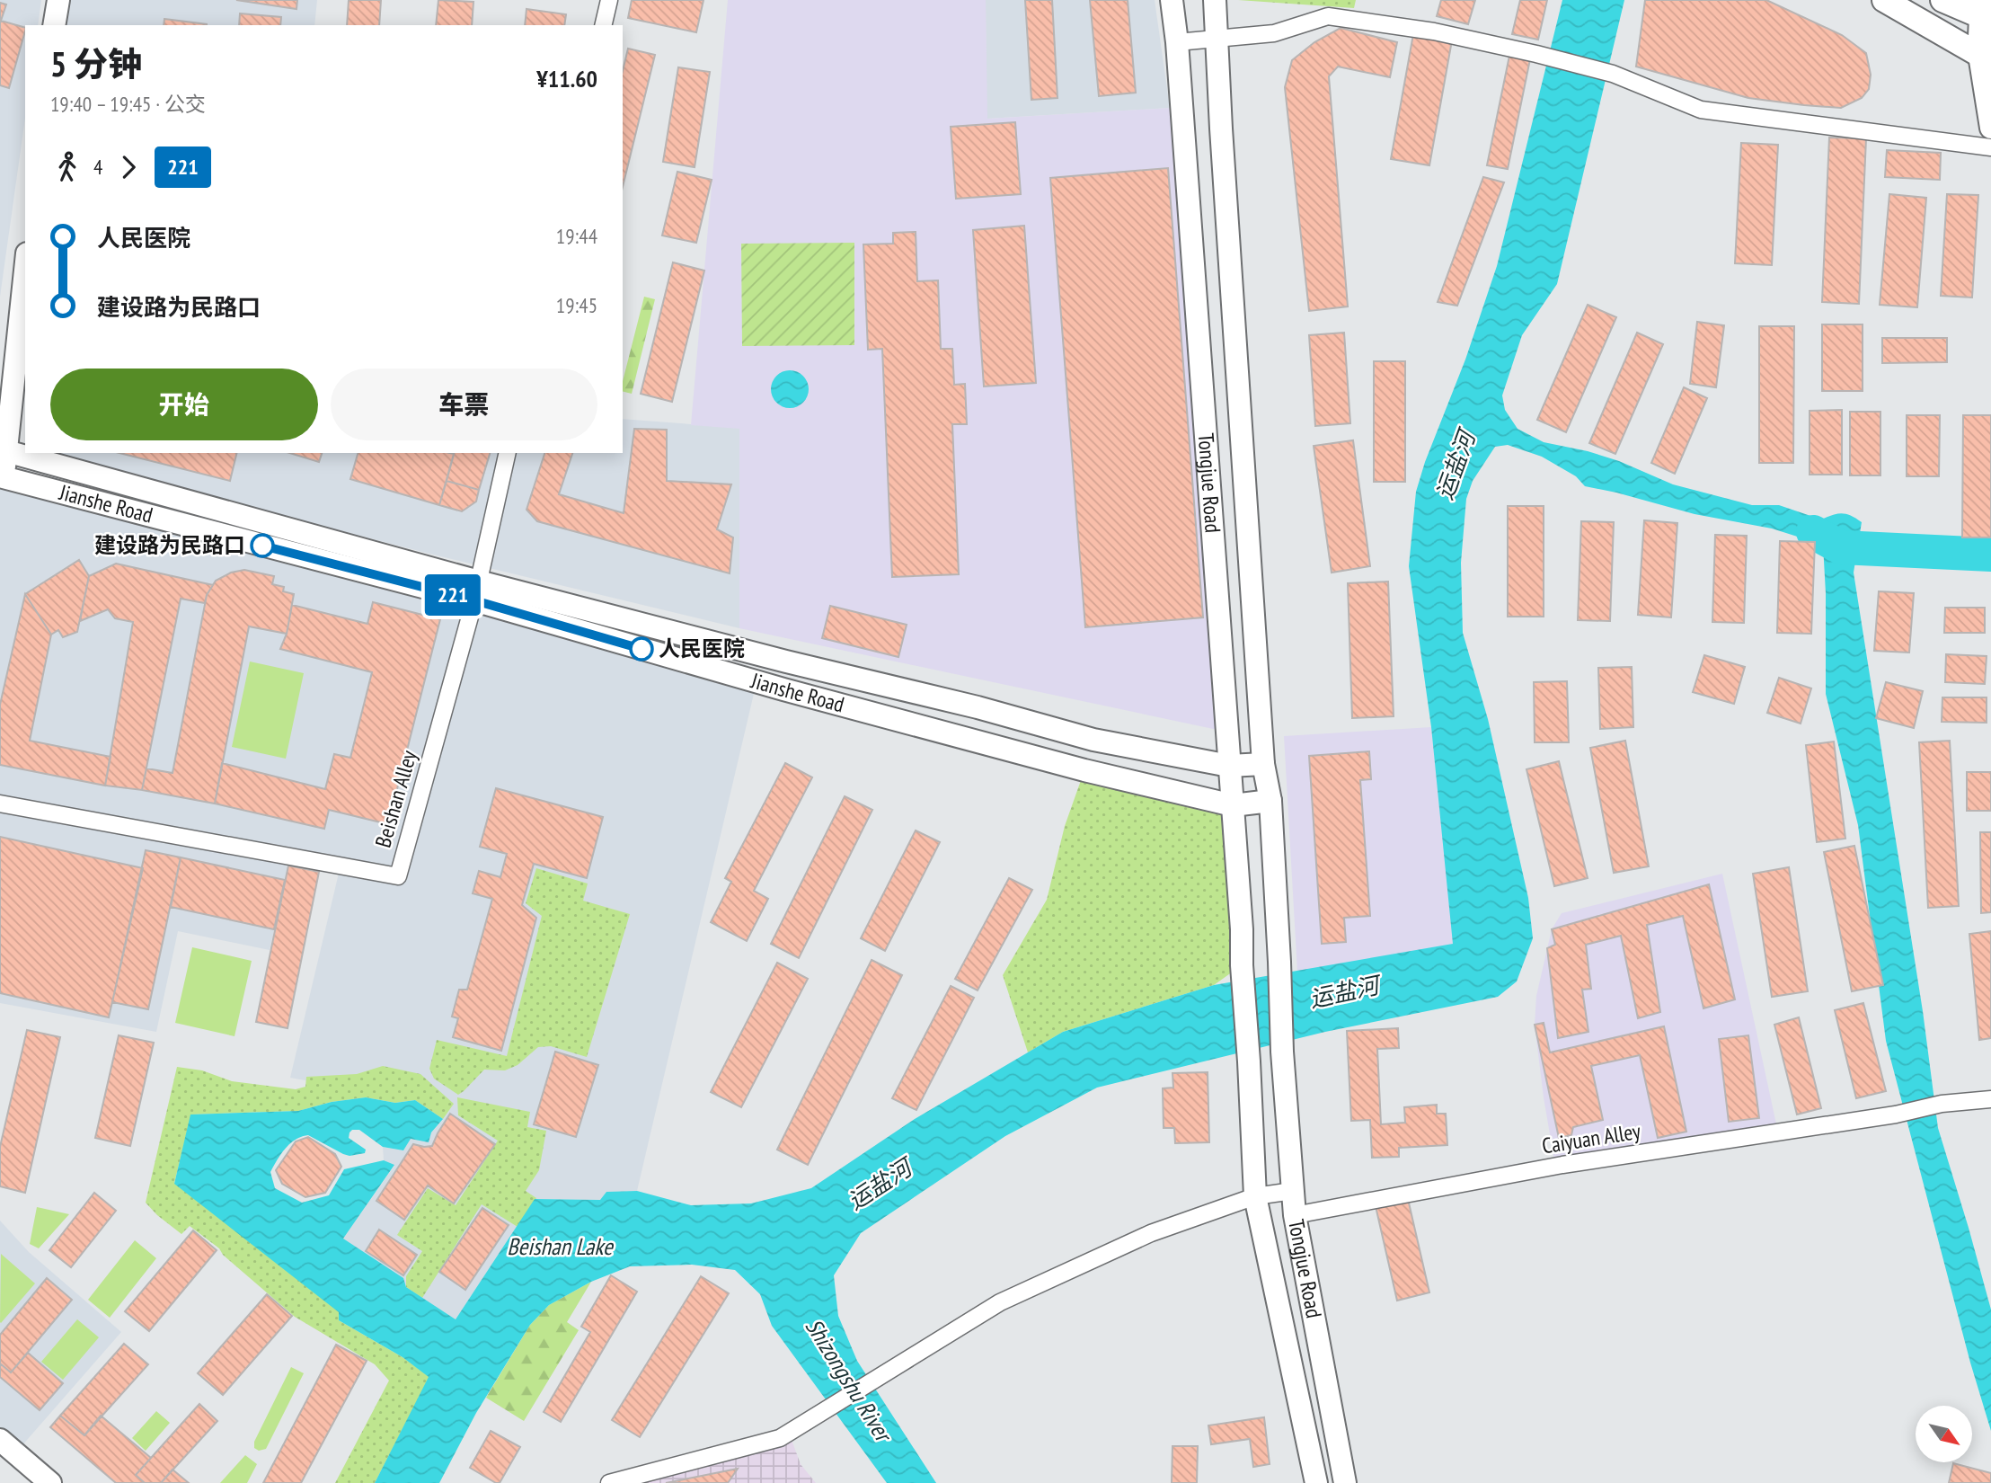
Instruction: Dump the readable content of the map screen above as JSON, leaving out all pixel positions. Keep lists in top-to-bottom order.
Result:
{
  "streets": {
    "street": [
      "Tongjue Road",
      "Jianshe Road",
      "Beishan Alley",
      "Caiyuan Alley"
    ]
  },
  "crossings": [
    ["Tongjue Road", "Jianshe Road"],
    ["Tongjue Road", "Caiyuan Alley"],
    ["Jianshe Road", "Beishan Alley"]
  ],
  "water": ["运盐河", "Beishan Lake", "Shizongshu River"],
  "places": ["建设路为民路口", "人民医院"],
  "lines": ["bus line 221"],
  "north": "bottom right",
  "page": {
    "on_map": "221",
    "heading": ["5 分钟", "19:40 – 19:45 · 公交", "¥11.60"],
    "legs": ["4", "221"],
    "list": [
      {
        "name": "人民医院",
        "value": "19:44"
      },
      {
        "name": "建设路为民路口",
        "value": "19:45"
      }
    ],
    "buttons": ["开始", "车票"]
  }
}
